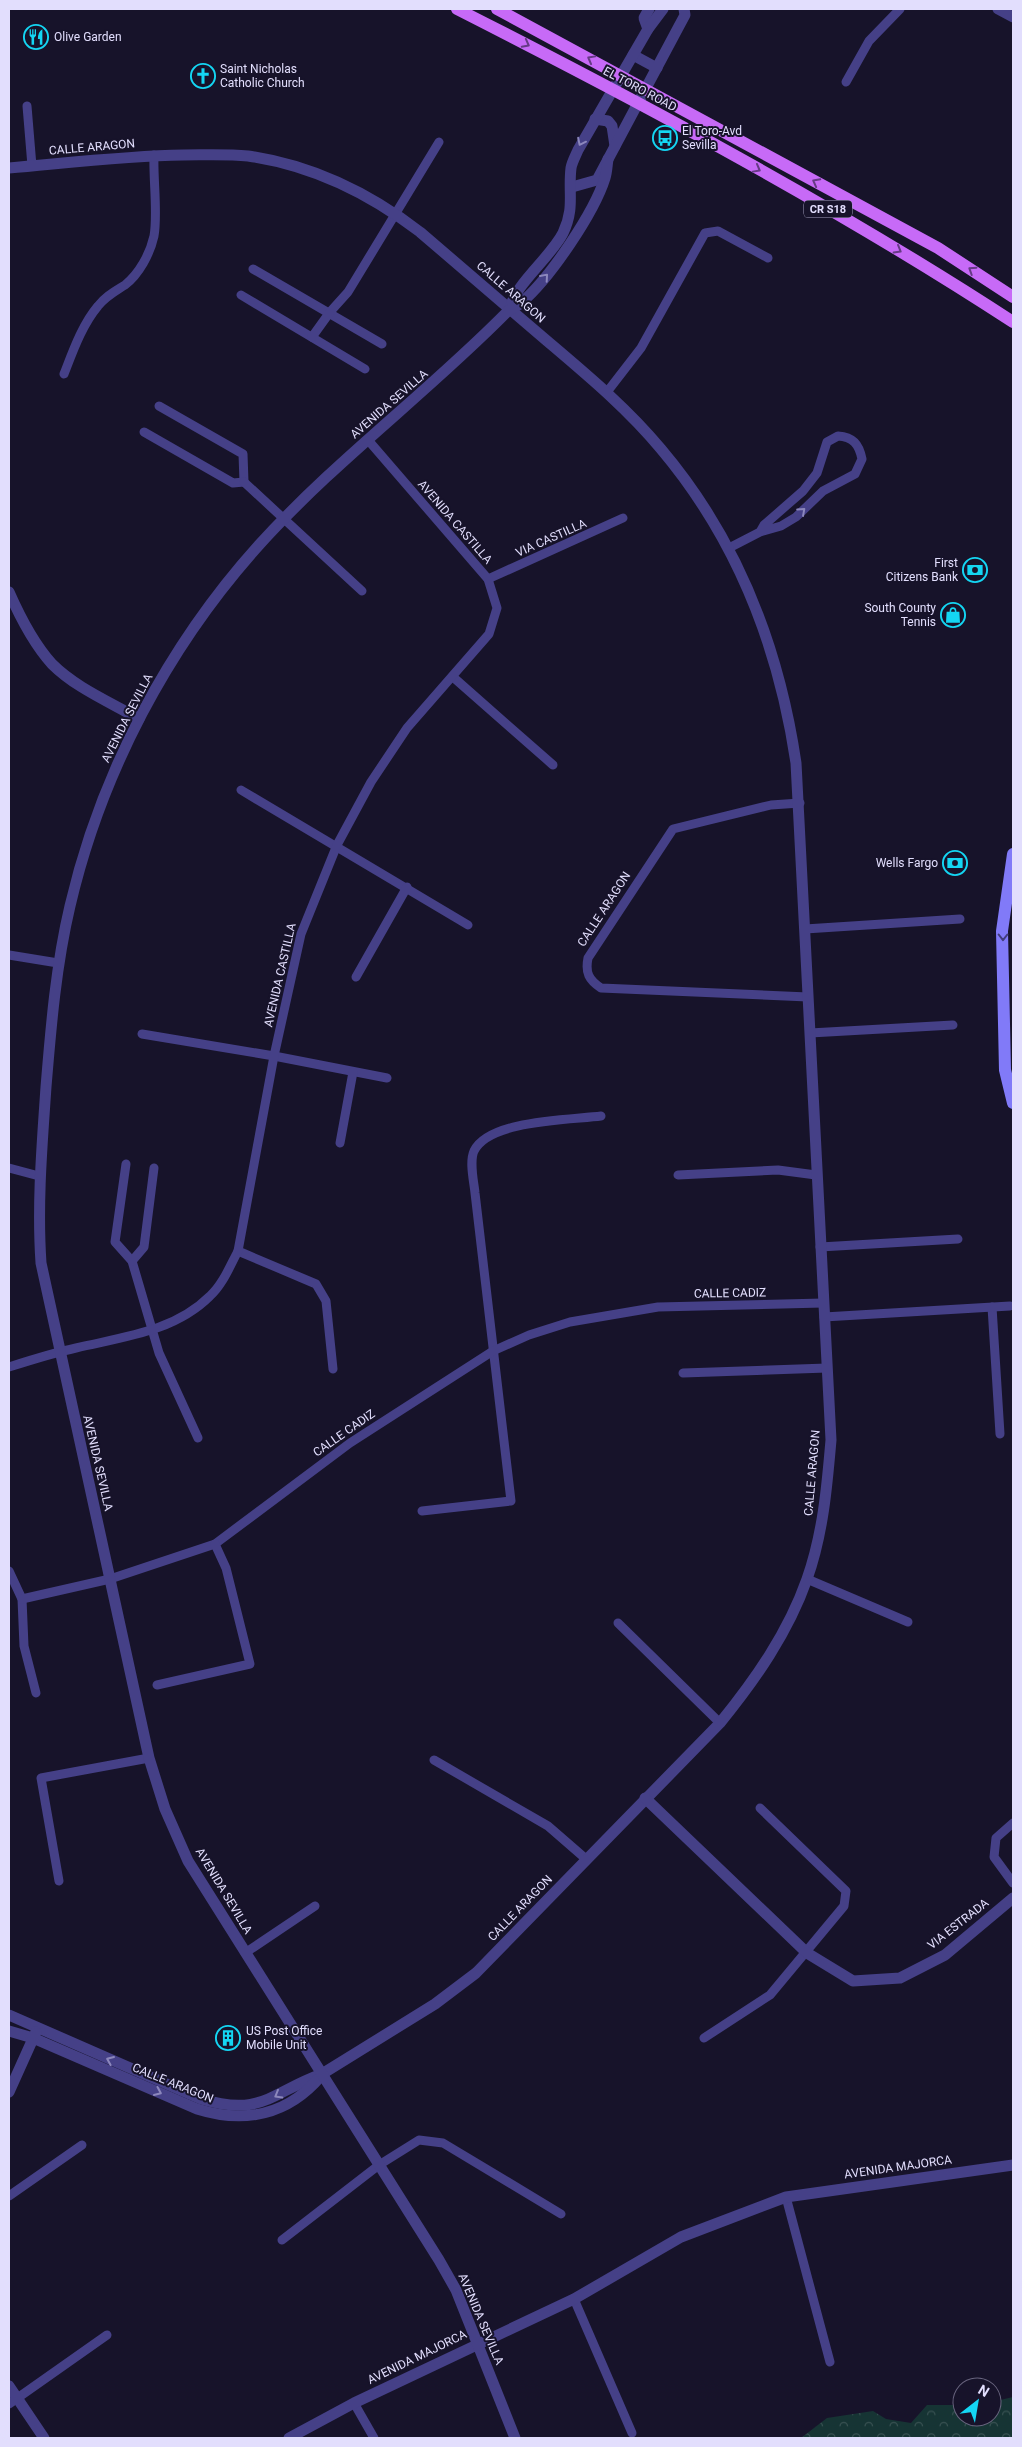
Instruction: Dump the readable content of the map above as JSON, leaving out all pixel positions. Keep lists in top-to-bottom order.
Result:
{
  "streets": {
    "main road": ["EL TORO ROAD", "CR S18"],
    "street": [
      "CALLE ARAGON",
      "AVENIDA SEVILLA",
      "AVENIDA CASTILLA",
      "VIA CASTILLA",
      "CALLE CADIZ",
      "VIA ESTRADA",
      "AVENIDA MAJORCA"
    ]
  },
  "crossings": [
    ["EL TORO ROAD", "AVENIDA SEVILLA"],
    ["CALLE ARAGON", "AVENIDA SEVILLA"],
    ["CALLE ARAGON", "CALLE CADIZ"],
    ["CALLE ARAGON", "VIA ESTRADA"],
    ["AVENIDA SEVILLA", "AVENIDA CASTILLA"],
    ["AVENIDA SEVILLA", "CALLE CADIZ"],
    ["AVENIDA SEVILLA", "AVENIDA MAJORCA"],
    ["AVENIDA CASTILLA", "VIA CASTILLA"]
  ],
  "places": {
    "restaurant": ["Olive Garden"],
    "church": ["Saint Nicholas Catholic Church"],
    "bus stop": ["El Toro-Avd Sevilla"],
    "bank": ["First Citizens Bank", "Wells Fargo"],
    "shop": ["South County Tennis"],
    "building": ["US Post Office Mobile Unit"]
  },
  "north": "top right"
}
